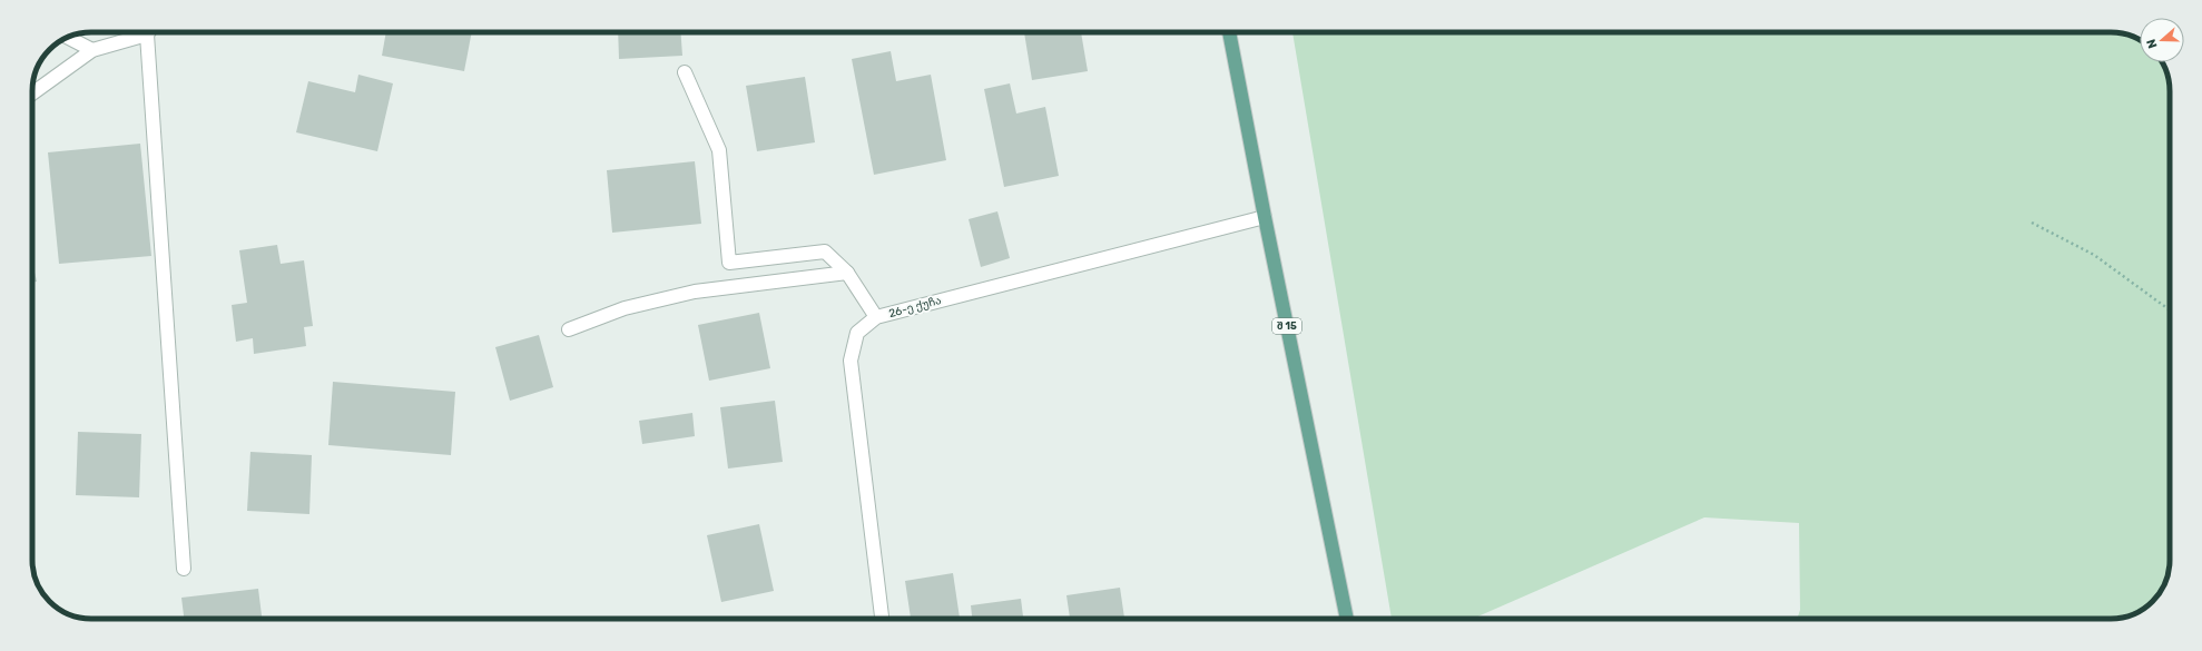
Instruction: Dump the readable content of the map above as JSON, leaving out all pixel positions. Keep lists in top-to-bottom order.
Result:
{
  "streets": {
    "main road": ["შ 15"],
    "street": ["26-ე ქუჩა"]
  },
  "crossings": [
    ["26-ე ქუჩა", "შ 15"]
  ],
  "north": "left"
}
